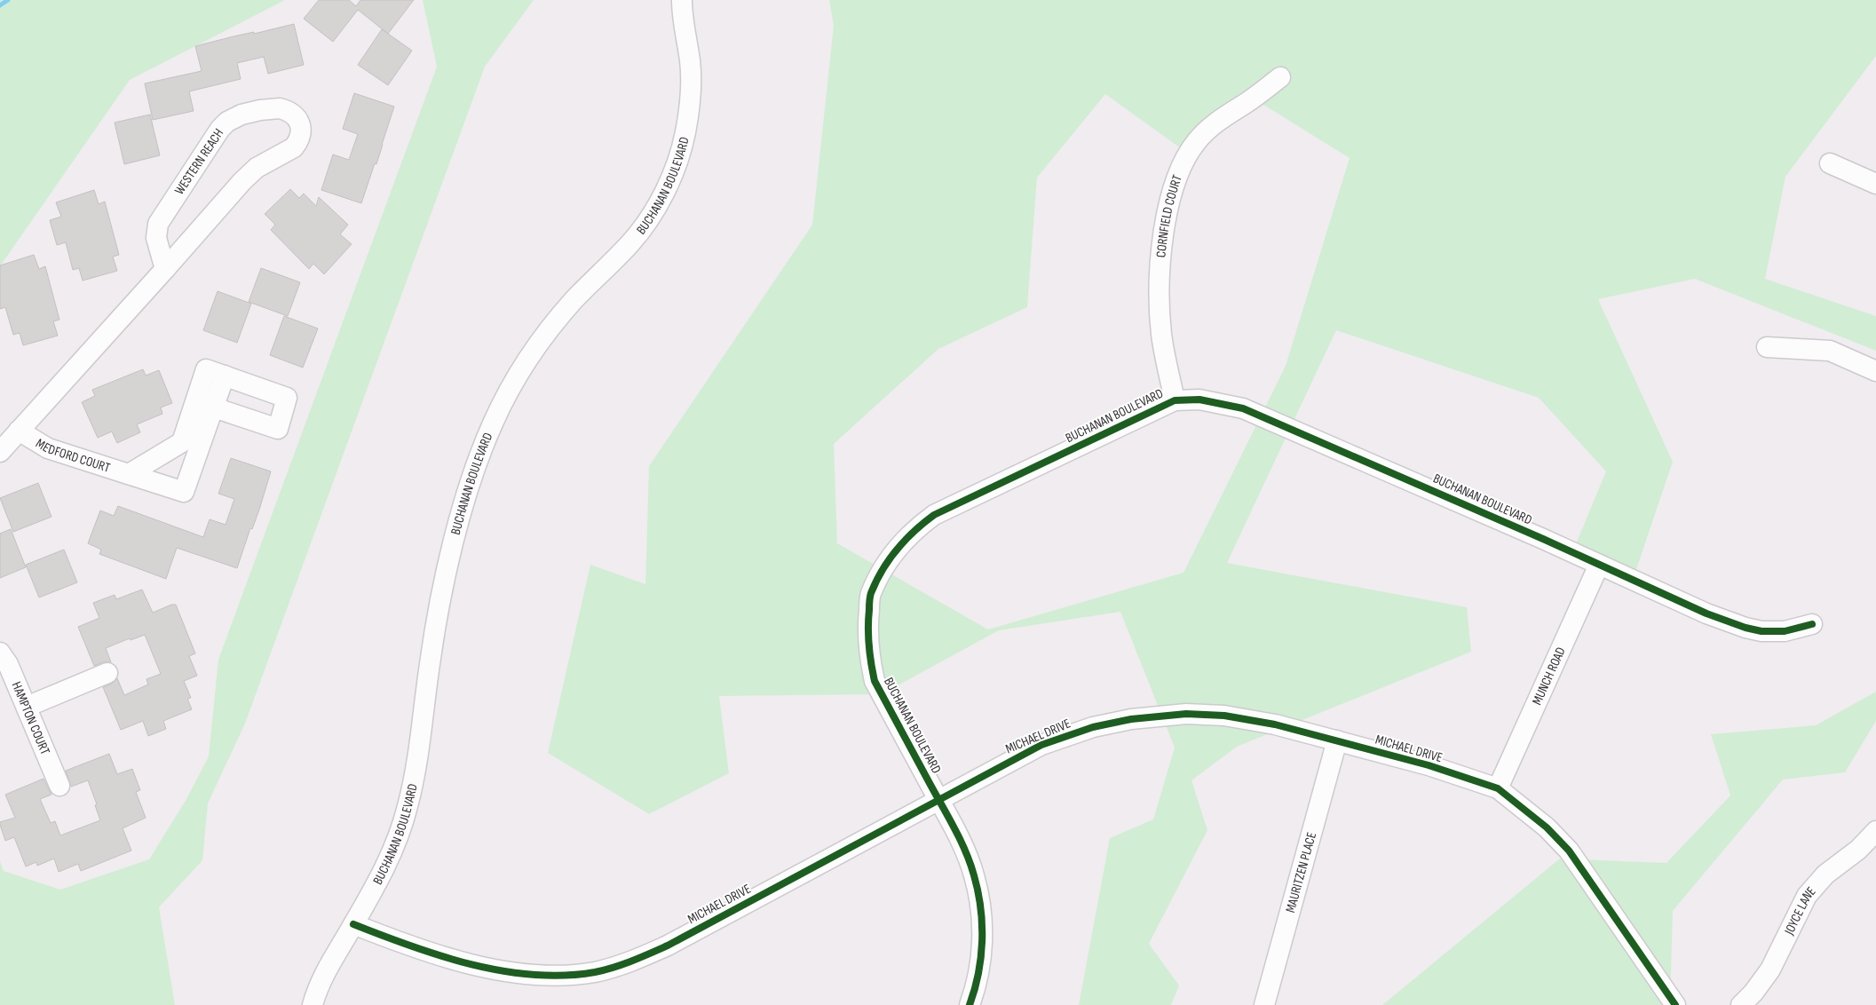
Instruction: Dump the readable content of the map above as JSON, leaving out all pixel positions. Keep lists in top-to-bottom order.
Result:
{
  "streets": {
    "street": [
      "WESTERN REACH",
      "BUCHANAN BOULEVARD",
      "CORNFIELD COURT",
      "MEDFORD COURT",
      "MUNCH ROAD",
      "HAMPTON COURT",
      "MICHAEL DRIVE",
      "MAURITZEN PLACE",
      "JOYCE LANE"
    ]
  },
  "crossings": [
    ["WESTERN REACH", "MEDFORD COURT"],
    ["BUCHANAN BOULEVARD", "CORNFIELD COURT"],
    ["BUCHANAN BOULEVARD", "MUNCH ROAD"],
    ["BUCHANAN BOULEVARD", "MICHAEL DRIVE"],
    ["MUNCH ROAD", "MICHAEL DRIVE"],
    ["MICHAEL DRIVE", "MAURITZEN PLACE"]
  ]
}
